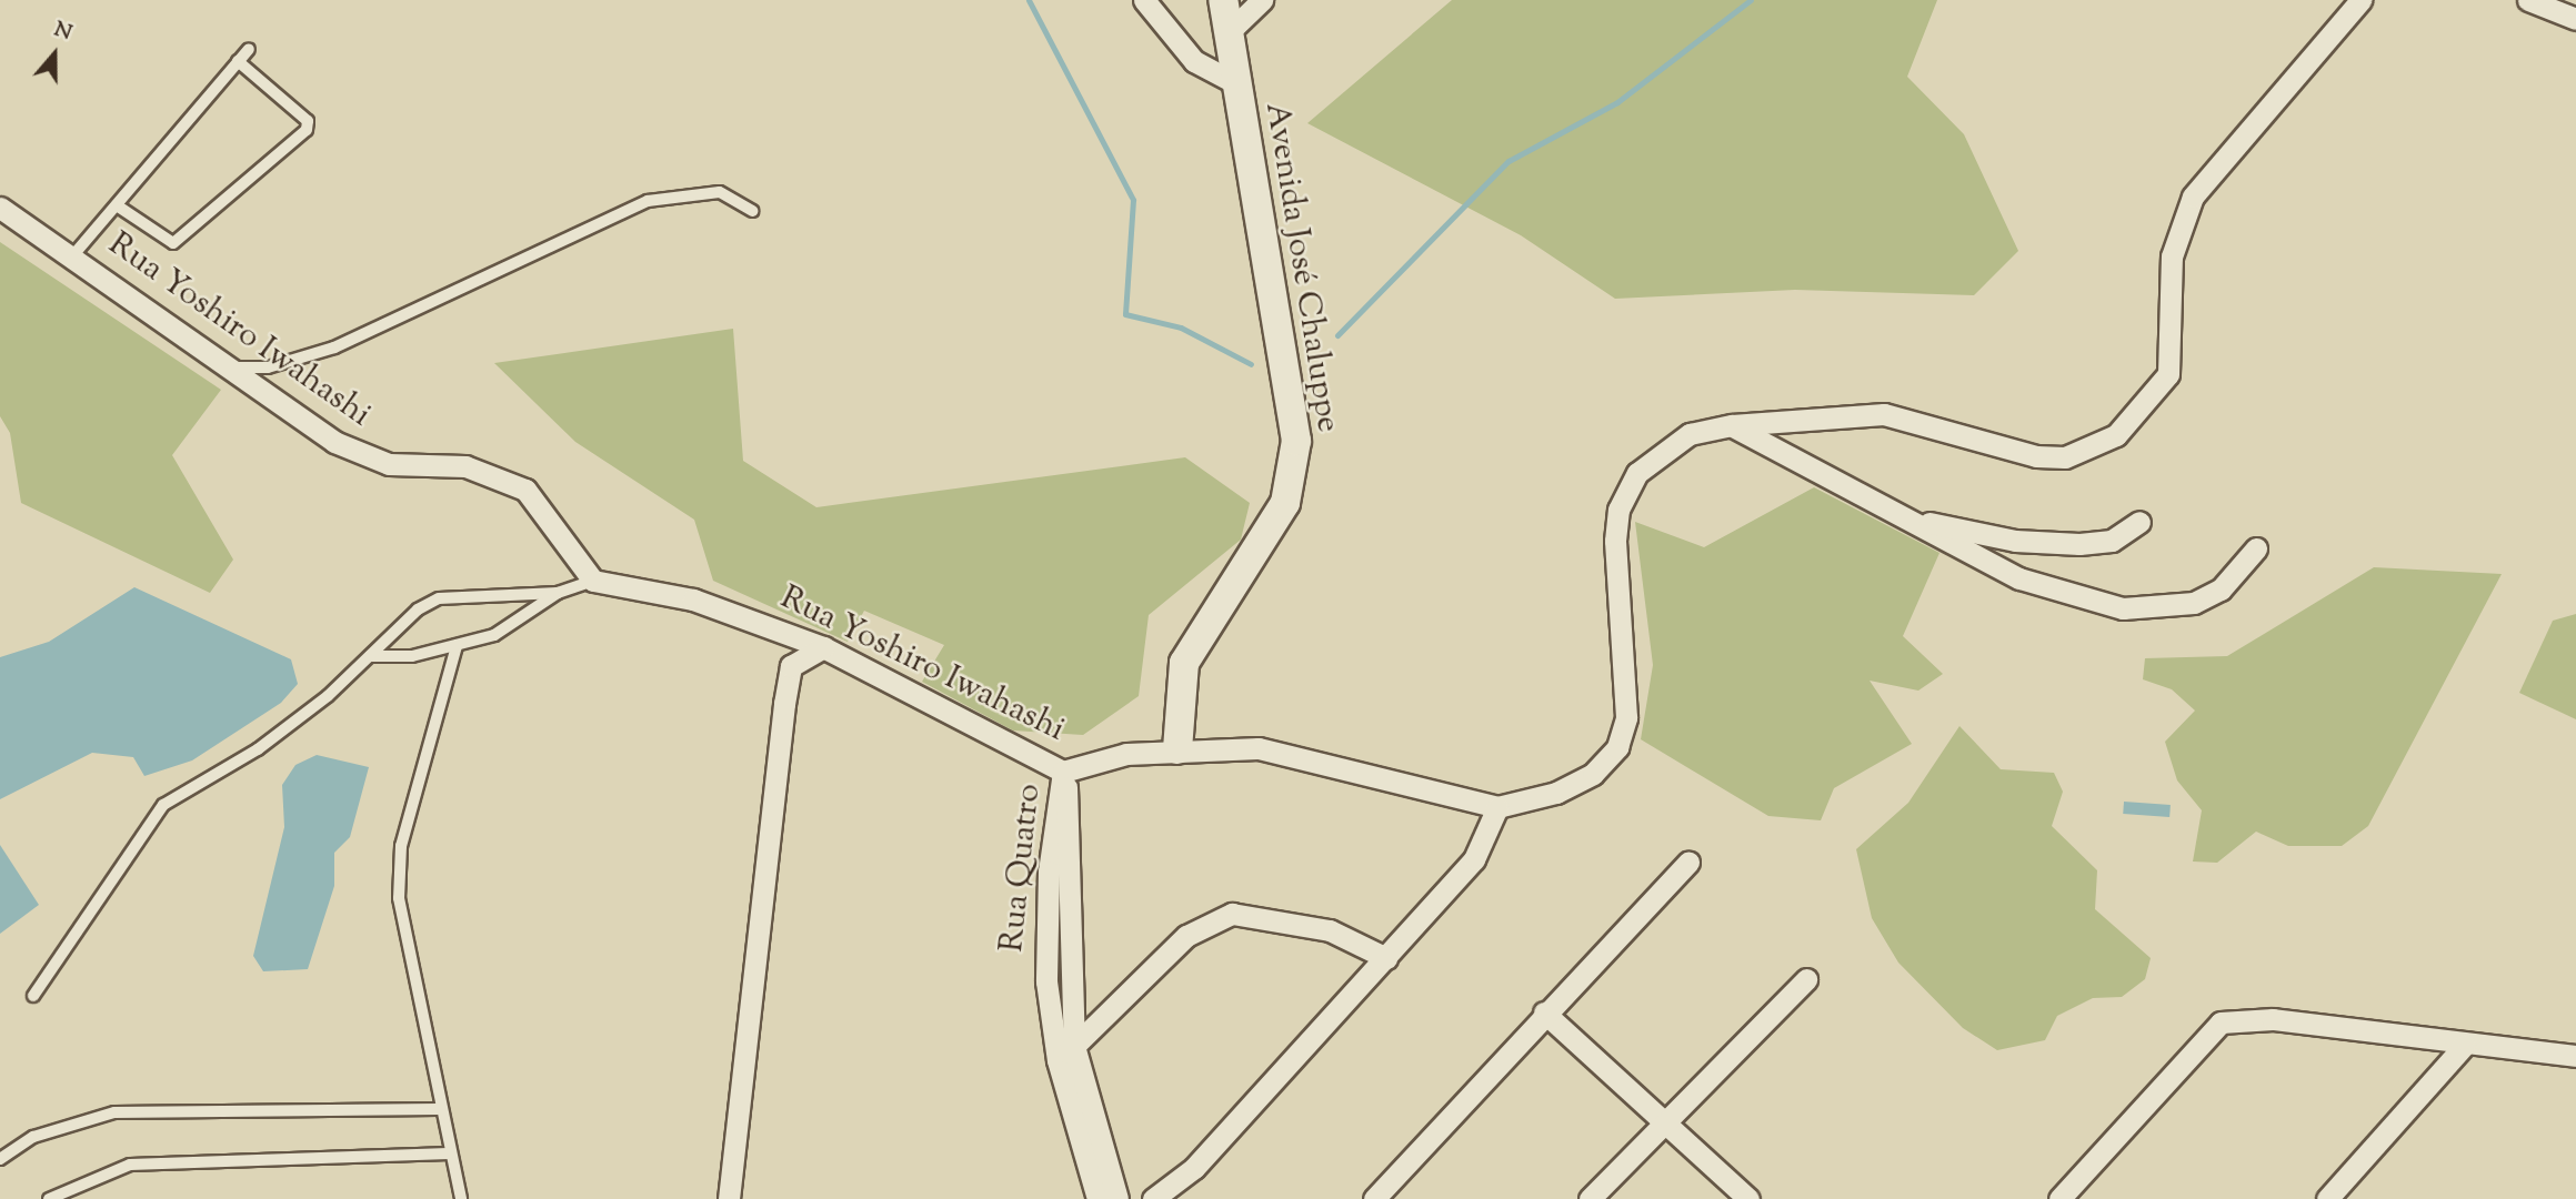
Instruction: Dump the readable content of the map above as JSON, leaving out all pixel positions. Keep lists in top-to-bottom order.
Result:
{
  "streets": {
    "street": ["Avenida José Chaluppe", "Rua Yoshiro Iwahashi", "Rua Quatro"]
  },
  "crossings": [
    ["Rua Yoshiro Iwahashi", "Rua Quatro"]
  ],
  "north": "top"
}
